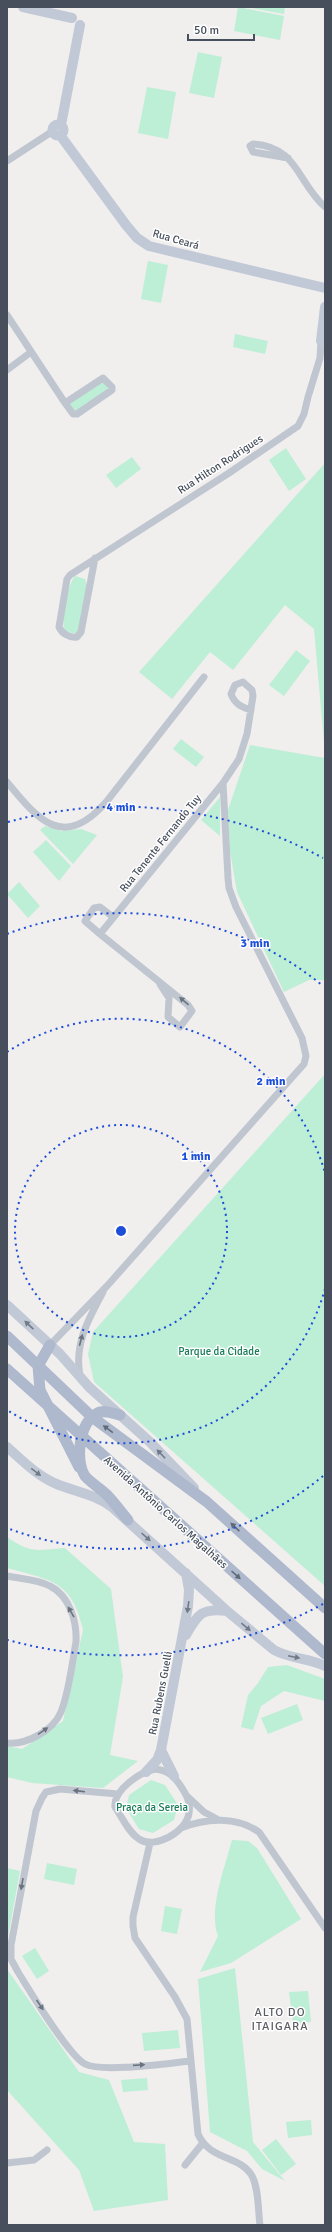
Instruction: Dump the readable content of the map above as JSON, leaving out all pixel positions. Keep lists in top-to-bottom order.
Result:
{
  "streets": {
    "main road": ["Avenida Antônio Carlos Magalhães"],
    "street": [
      "Rua Ceará",
      "Rua Hilton Rodrigues",
      "Rua Tenente Fernando Tuy",
      "Rua Rubens Guelli"
    ]
  },
  "districts": ["ALTO DO ITAIGARA"],
  "parks": ["Parque da Cidade", "Praça da Sereia"],
  "scale_bar": "50 m",
  "rings": [
    "4 min",
    "3 min",
    "2 min",
    "1 min"
  ]
}
